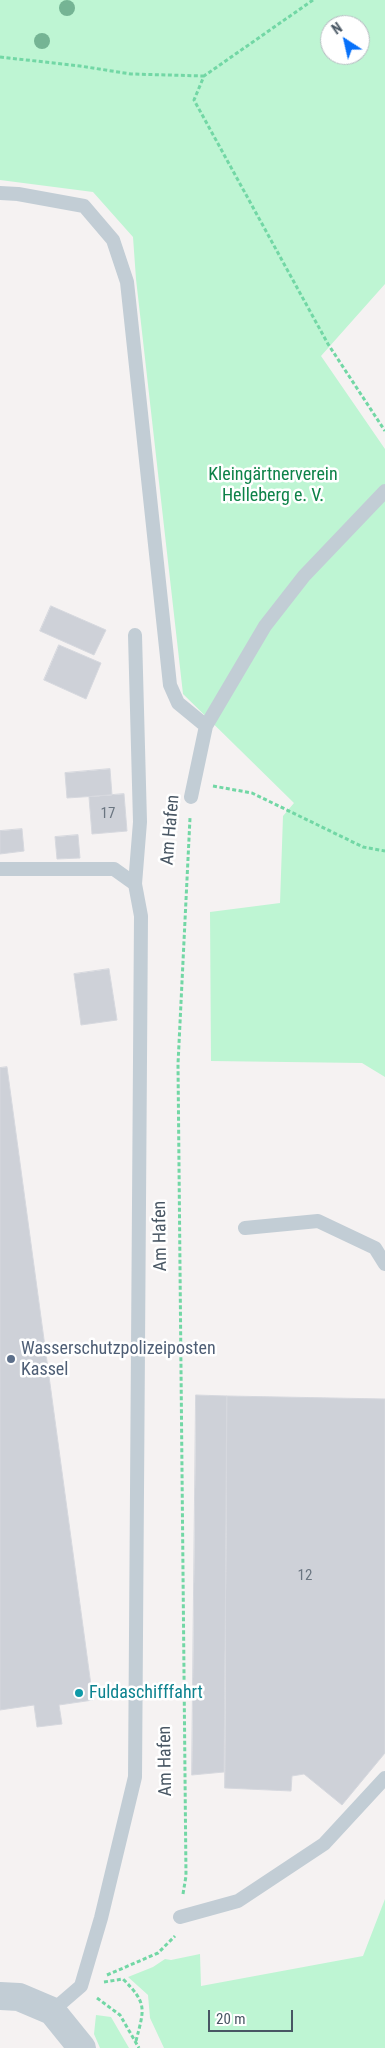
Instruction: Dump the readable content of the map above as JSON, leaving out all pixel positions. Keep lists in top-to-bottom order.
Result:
{
  "streets": {
    "lane": ["Am Hafen"]
  },
  "parks": ["Kleingärtnerverein Helleberg e. V."],
  "places": ["Wasserschutzpolizeiposten Kassel", "Fuldaschifffahrt"],
  "house_numbers": ["17", "12"],
  "scale_bar": "20 m",
  "north": "top left"
}
